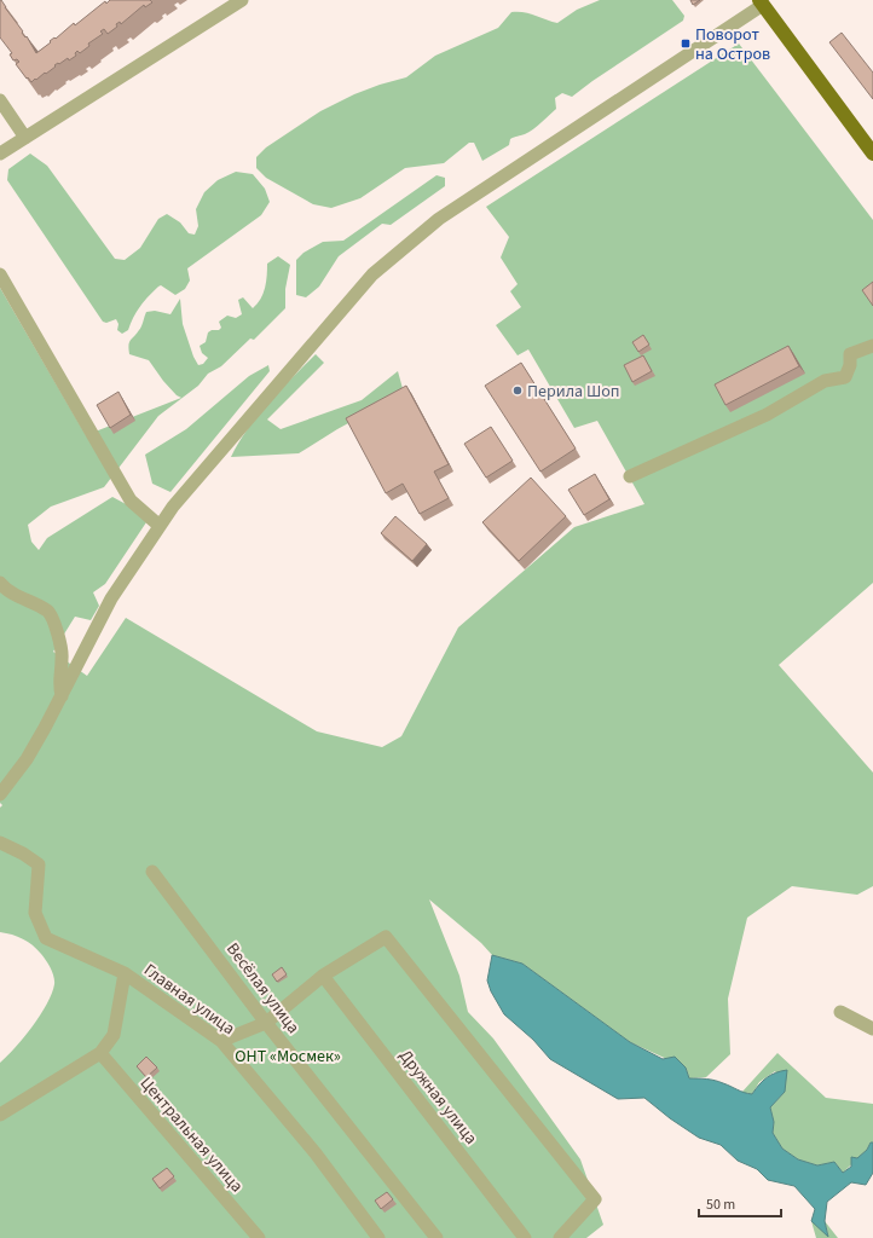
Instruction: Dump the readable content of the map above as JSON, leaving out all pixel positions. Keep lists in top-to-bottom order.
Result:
{
  "streets": {
    "street": [
      "Весёлая улица",
      "Главная улица",
      "Дружная улица",
      "Центральная улица"
    ]
  },
  "parks": ["ОНТ «Мосмек»"],
  "places": {
    "transit": ["Поворот на Остров"],
    "other": ["Перила Шоп"]
  },
  "scale_bar": "50 m"
}
